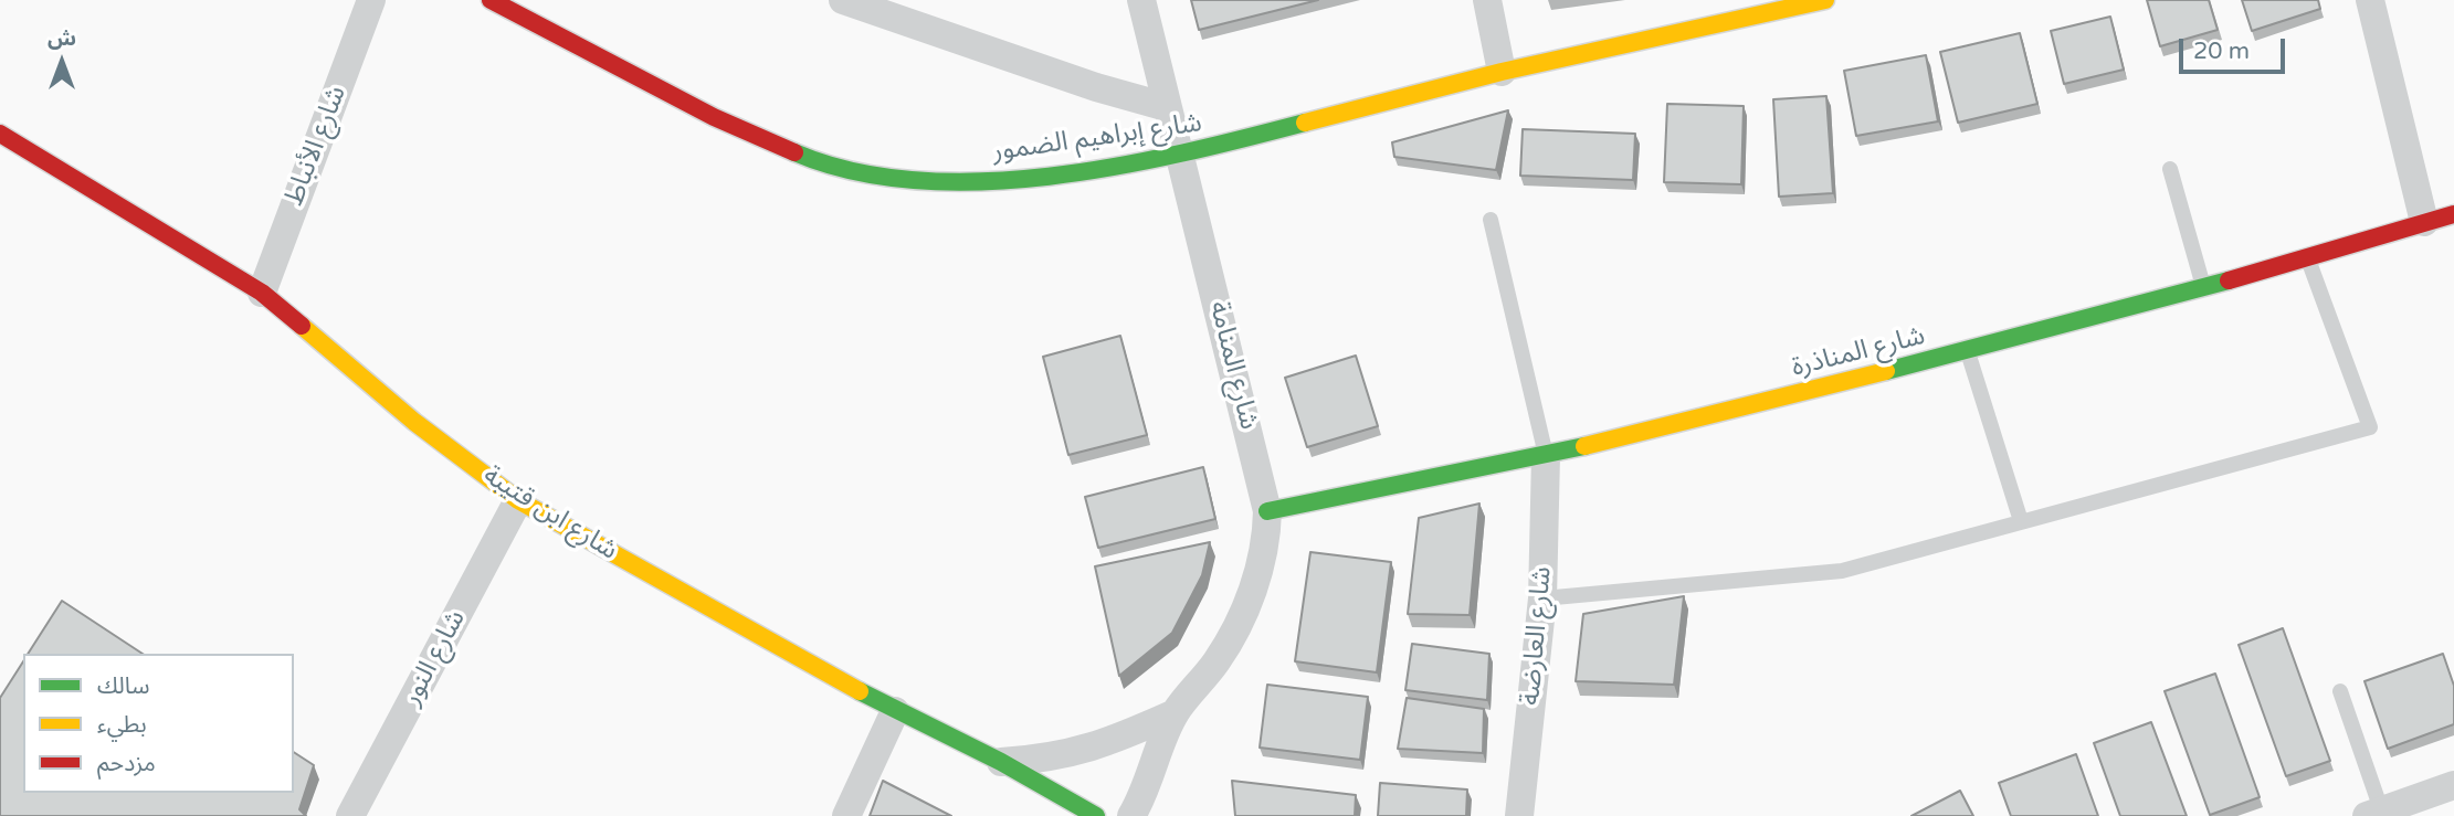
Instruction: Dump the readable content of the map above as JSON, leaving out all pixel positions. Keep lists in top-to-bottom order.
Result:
{
  "streets": {
    "street": [
      "شارع إبراهيم الضمور",
      "شارع الأنباط",
      "شارع المناذرة",
      "شارع المنامة",
      "شارع ابن قتيبة",
      "شارع العارضة",
      "شارع النور"
    ]
  },
  "crossings": [
    ["شارع إبراهيم الضمور", "شارع المنامة"],
    ["شارع الأنباط", "شارع ابن قتيبة"],
    ["شارع المناذرة", "شارع المنامة"],
    ["شارع المناذرة", "شارع العارضة"],
    ["شارع المنامة", "شارع ابن قتيبة"],
    ["شارع ابن قتيبة", "شارع النور"]
  ],
  "legend": ["سالك", "بطيء", "مزدحم"],
  "scale_bar": "20 m",
  "north": "top"
}
